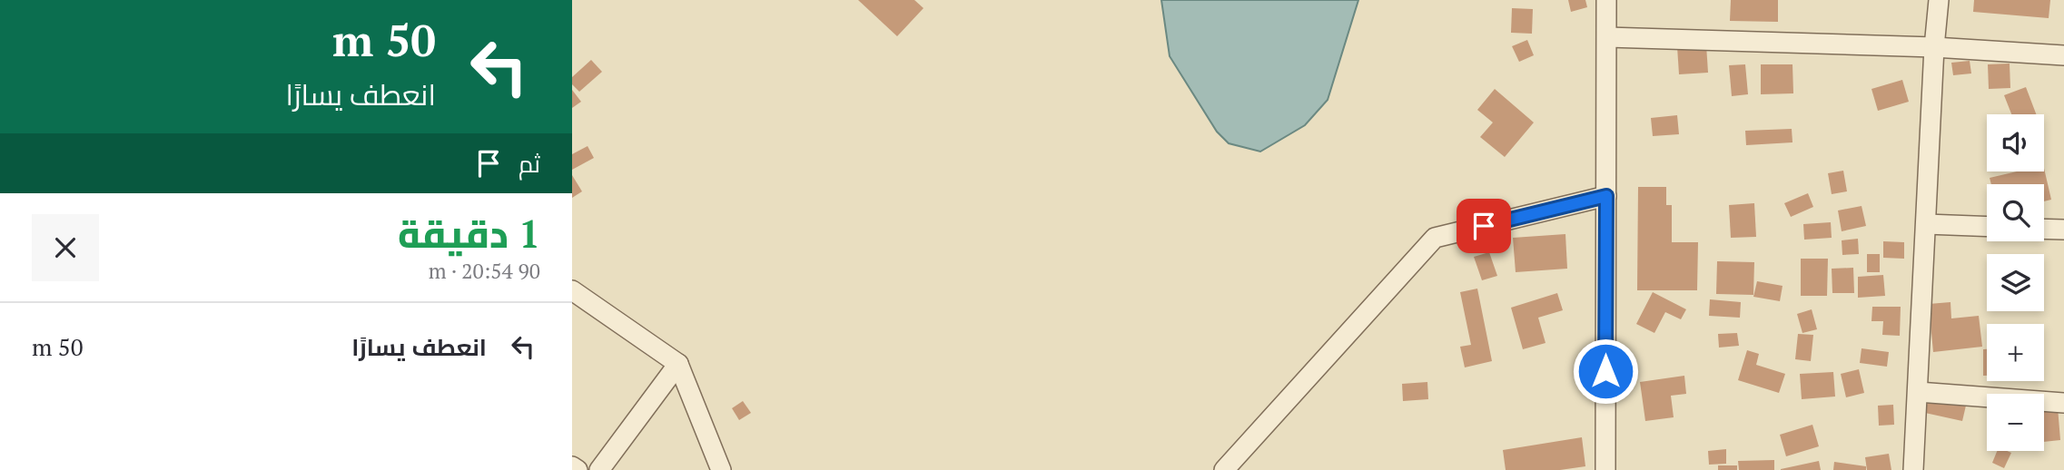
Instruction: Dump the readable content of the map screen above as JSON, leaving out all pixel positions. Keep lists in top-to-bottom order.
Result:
{
  "page": {
    "turn": ["50 m", "انعطف يسارًا"],
    "map_buttons": ["+", "−"],
    "then": "ثم",
    "heading": ["1 دقيقة", "90 m · 20:54"],
    "list": [
      {
        "name": "انعطف يسارًا",
        "value": "50 m"
      }
    ]
  }
}
